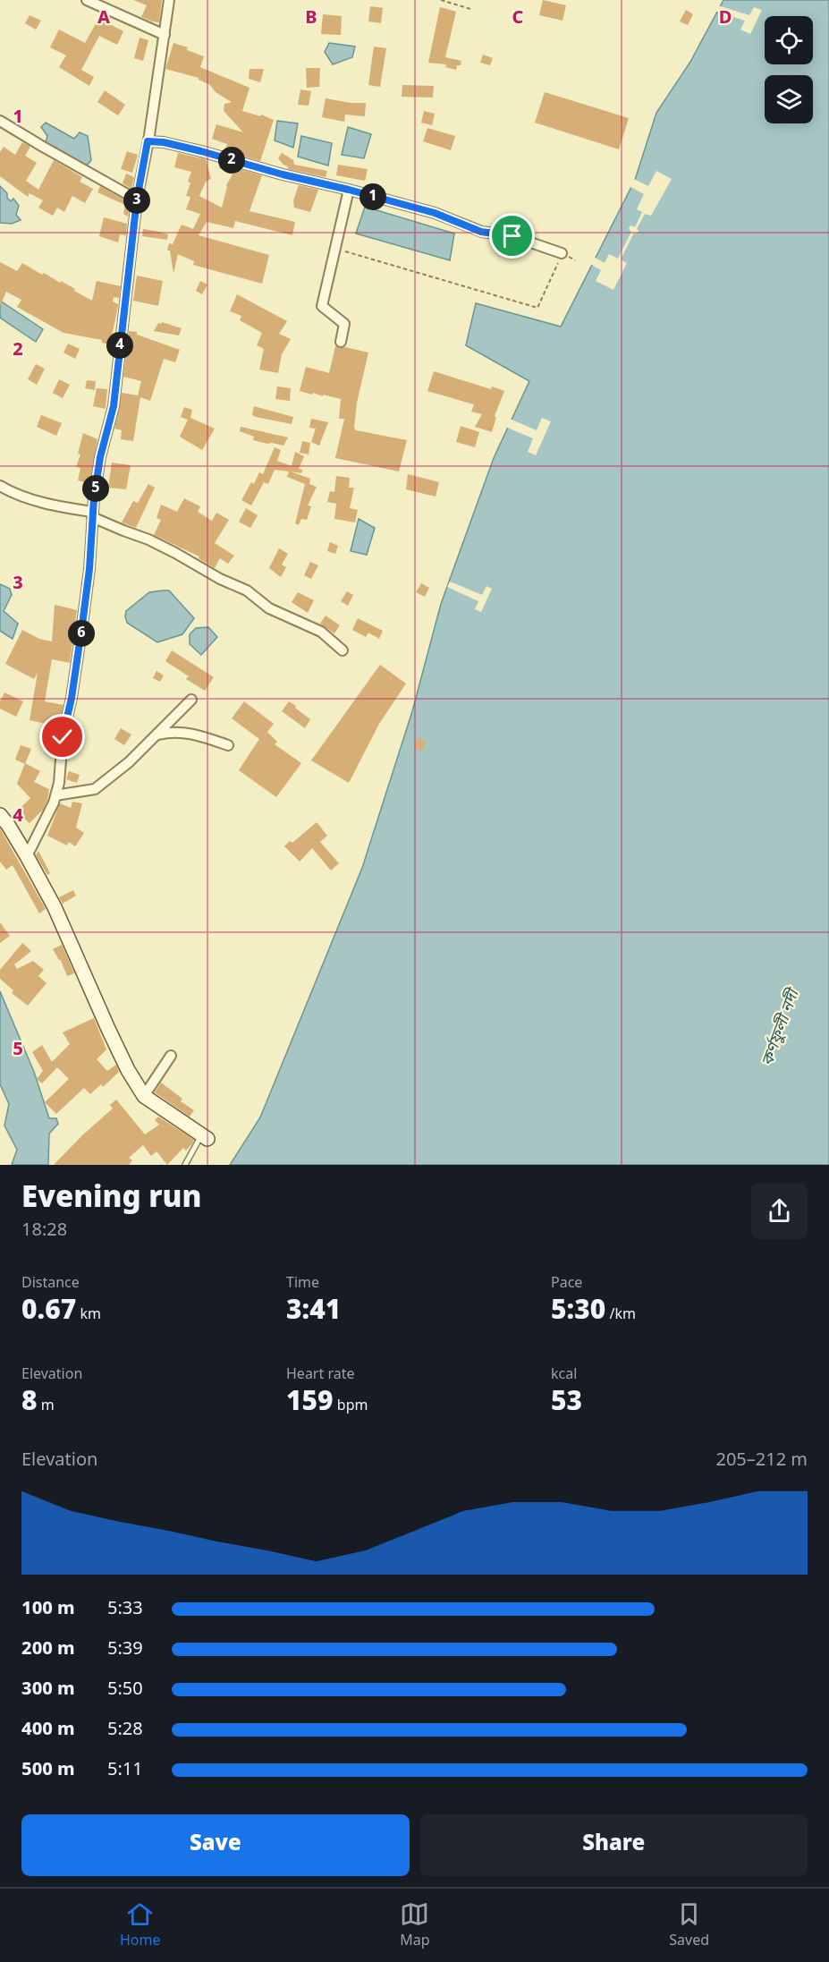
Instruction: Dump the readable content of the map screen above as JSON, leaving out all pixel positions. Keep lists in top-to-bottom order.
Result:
{
  "water": ["কর্ণফুলী নদী"],
  "page": {
    "pins": [
      "2",
      "1",
      "3",
      "4",
      "5",
      "6"
    ],
    "heading": ["Evening run", "18:28"],
    "stats": [
      ["Distance", "0.67 km"],
      ["Time", "3:41"],
      ["Pace", "5:30 /km"],
      ["Elevation", "8 m"],
      ["Heart rate", "159 bpm"],
      ["kcal", "53"]
    ],
    "chart": ["Elevation", "205–212 m"],
    "list": [
      {
        "name": "100 m",
        "note": "5:33"
      },
      {
        "name": "200 m",
        "note": "5:39"
      },
      {
        "name": "300 m",
        "note": "5:50"
      },
      {
        "name": "400 m",
        "note": "5:28"
      },
      {
        "name": "500 m",
        "note": "5:11"
      }
    ],
    "buttons": ["Save", "Share"],
    "tabs": ["Home", "Map", "Saved"]
  },
  "grid": {
    "columns": [
      "A",
      "B",
      "C",
      "D"
    ],
    "rows": [
      "1",
      "2",
      "3",
      "4",
      "5"
    ]
  }
}
